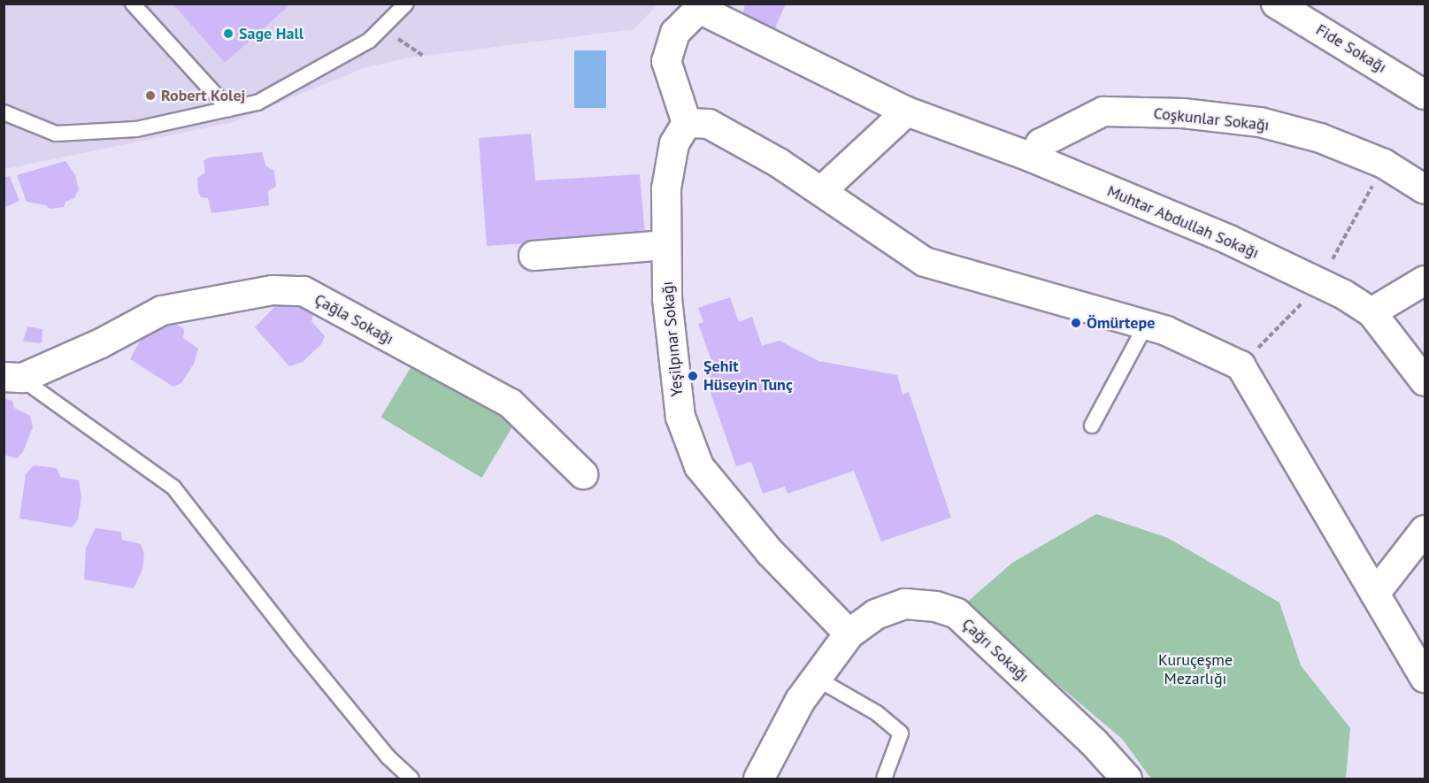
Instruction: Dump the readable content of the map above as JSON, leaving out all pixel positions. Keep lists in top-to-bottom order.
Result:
{
  "streets": {
    "street": [
      "Fide Sokağı",
      "Coşkunlar Sokağı",
      "Muhtar Abdullah Sokağı",
      "Çağla Sokağı",
      "Yeşilpınar Sokağı",
      "Çağrı Sokağı"
    ]
  },
  "crossings": [
    ["Coşkunlar Sokağı", "Muhtar Abdullah Sokağı"],
    ["Yeşilpınar Sokağı", "Çağrı Sokağı"]
  ],
  "parks": ["Kuruçeşme Mezarlığı"],
  "places": [
    "Sage Hall",
    "Robert Kolej",
    "Ömürtepe",
    "Şehit Hüseyin Tunç"
  ]
}
